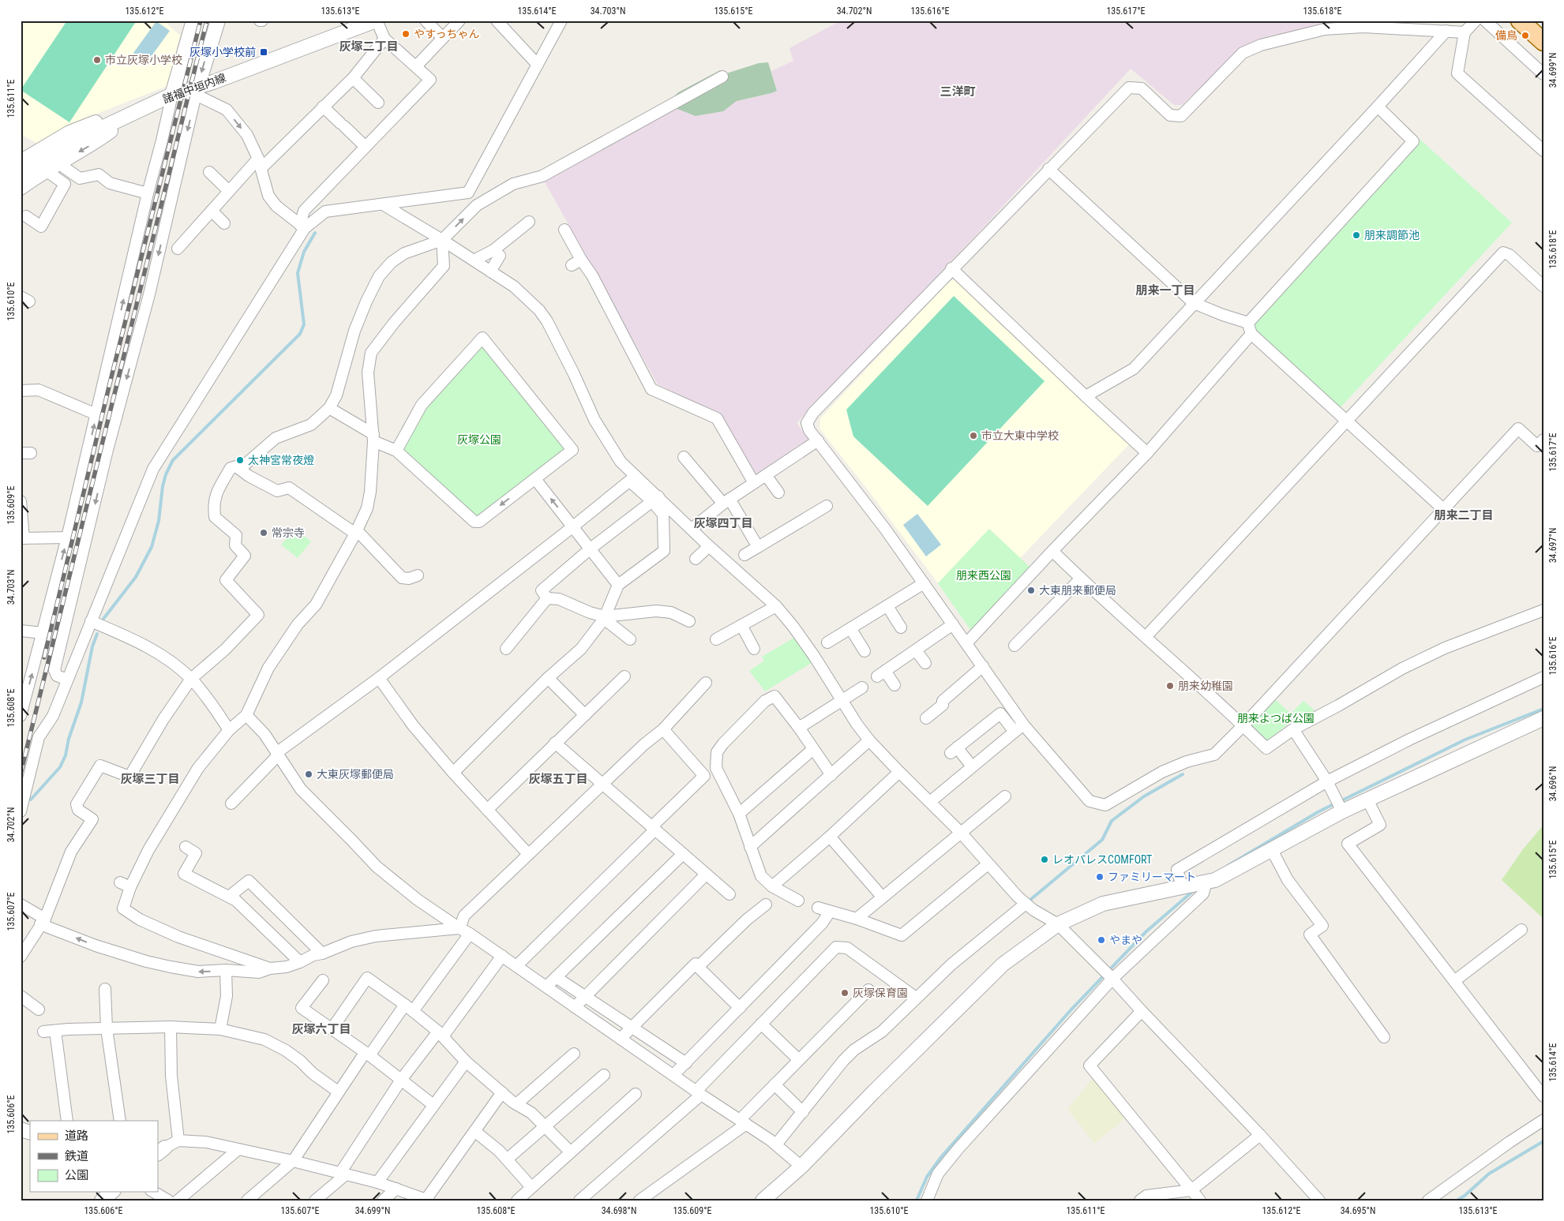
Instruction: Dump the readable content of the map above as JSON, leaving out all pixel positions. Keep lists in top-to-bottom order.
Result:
{
  "streets": {
    "street": ["諸福中垣内線"]
  },
  "districts": [
    "灰塚二丁目",
    "三洋町",
    "朋来一丁目",
    "朋来二丁目",
    "灰塚四丁目",
    "灰塚三丁目",
    "灰塚五丁目",
    "灰塚六丁目"
  ],
  "parks": ["灰塚公園", "朋来西公園", "朋来よつば公園"],
  "places": {
    "other": [
      "やすっちゃん",
      "備鳥",
      "市立灰塚小学校",
      "朋来調節池",
      "市立大東中学校",
      "太神宮常夜燈",
      "常宗寺",
      "大東朋来郵便局",
      "朋来幼稚園",
      "大東灰塚郵便局",
      "レオパレスCOMFORT",
      "ファミリーマート",
      "やまや",
      "灰塚保育園"
    ],
    "transit": ["灰塚小学校前"]
  },
  "legend": ["道路", "鉄道", "公園"],
  "coordinates": [
    "135.612°E",
    "135.613°E",
    "135.614°E",
    "34.703°N",
    "135.615°E",
    "34.702°N",
    "135.616°E",
    "135.617°E",
    "135.618°E",
    "34.699°N",
    "135.611°E",
    "135.610°E",
    "135.609°E",
    "34.697°N",
    "135.608°E",
    "34.696°N",
    "135.607°E",
    "135.606°E",
    "34.698°N",
    "34.695°N"
  ]
}
